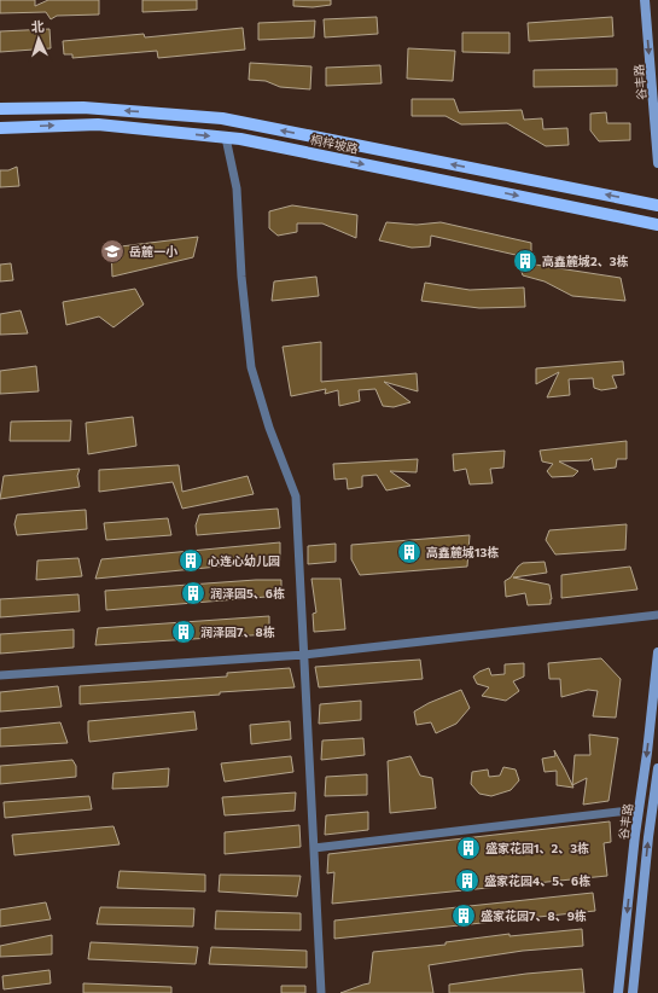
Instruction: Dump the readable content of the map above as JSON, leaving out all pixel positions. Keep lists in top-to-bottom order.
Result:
{
  "streets": {
    "main road": ["桐梓坡路"],
    "street": ["谷丰路"]
  },
  "places": {
    "school or university": ["岳麓一小"],
    "building": [
      "高鑫麓城2、3栋",
      "高鑫麓城13栋",
      "心连心幼儿园",
      "润泽园5、6栋",
      "润泽园7、8栋",
      "盛家花园1、2、3栋",
      "盛家花园4、5、6栋",
      "盛家花园7、8、9栋"
    ]
  },
  "north": "top"
}
